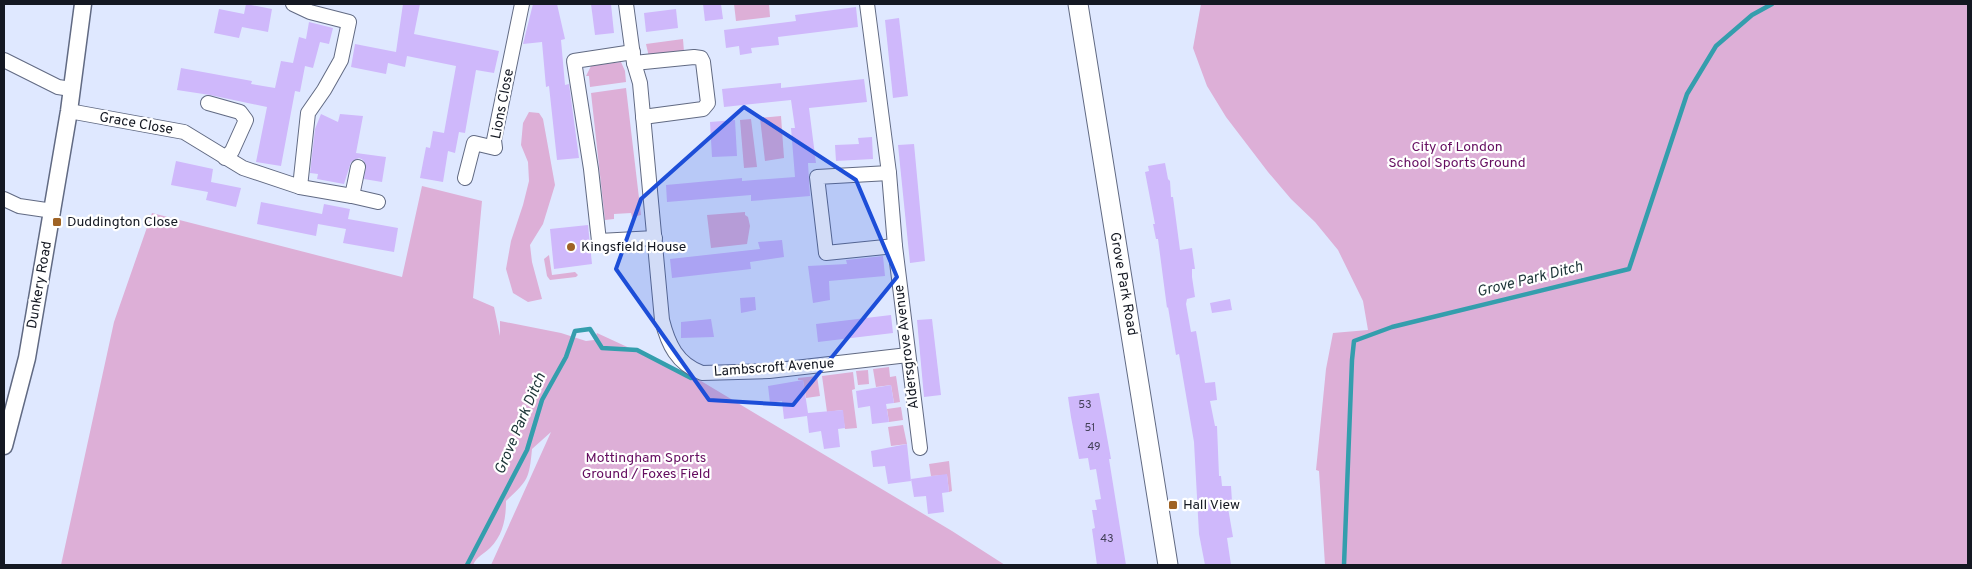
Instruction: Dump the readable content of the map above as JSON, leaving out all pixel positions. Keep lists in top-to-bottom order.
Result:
{
  "streets": {
    "main road": ["Grove Park Road"],
    "street": [
      "Lions Close",
      "Grace Close",
      "Dunkery Road",
      "Aldersgrove Avenue",
      "Lambscroft Avenue"
    ]
  },
  "crossings": [
    ["Grace Close", "Dunkery Road"],
    ["Aldersgrove Avenue", "Lambscroft Avenue"]
  ],
  "water": ["Grove Park Ditch"],
  "parks": ["City of London School Sports Ground", "Mottingham Sports Ground / Foxes Field"],
  "places": {
    "transit": ["Duddington Close", "Hall View"],
    "other": ["Kingsfield House"]
  },
  "house_numbers": [
    "53",
    "51",
    "49",
    "43"
  ]
}
